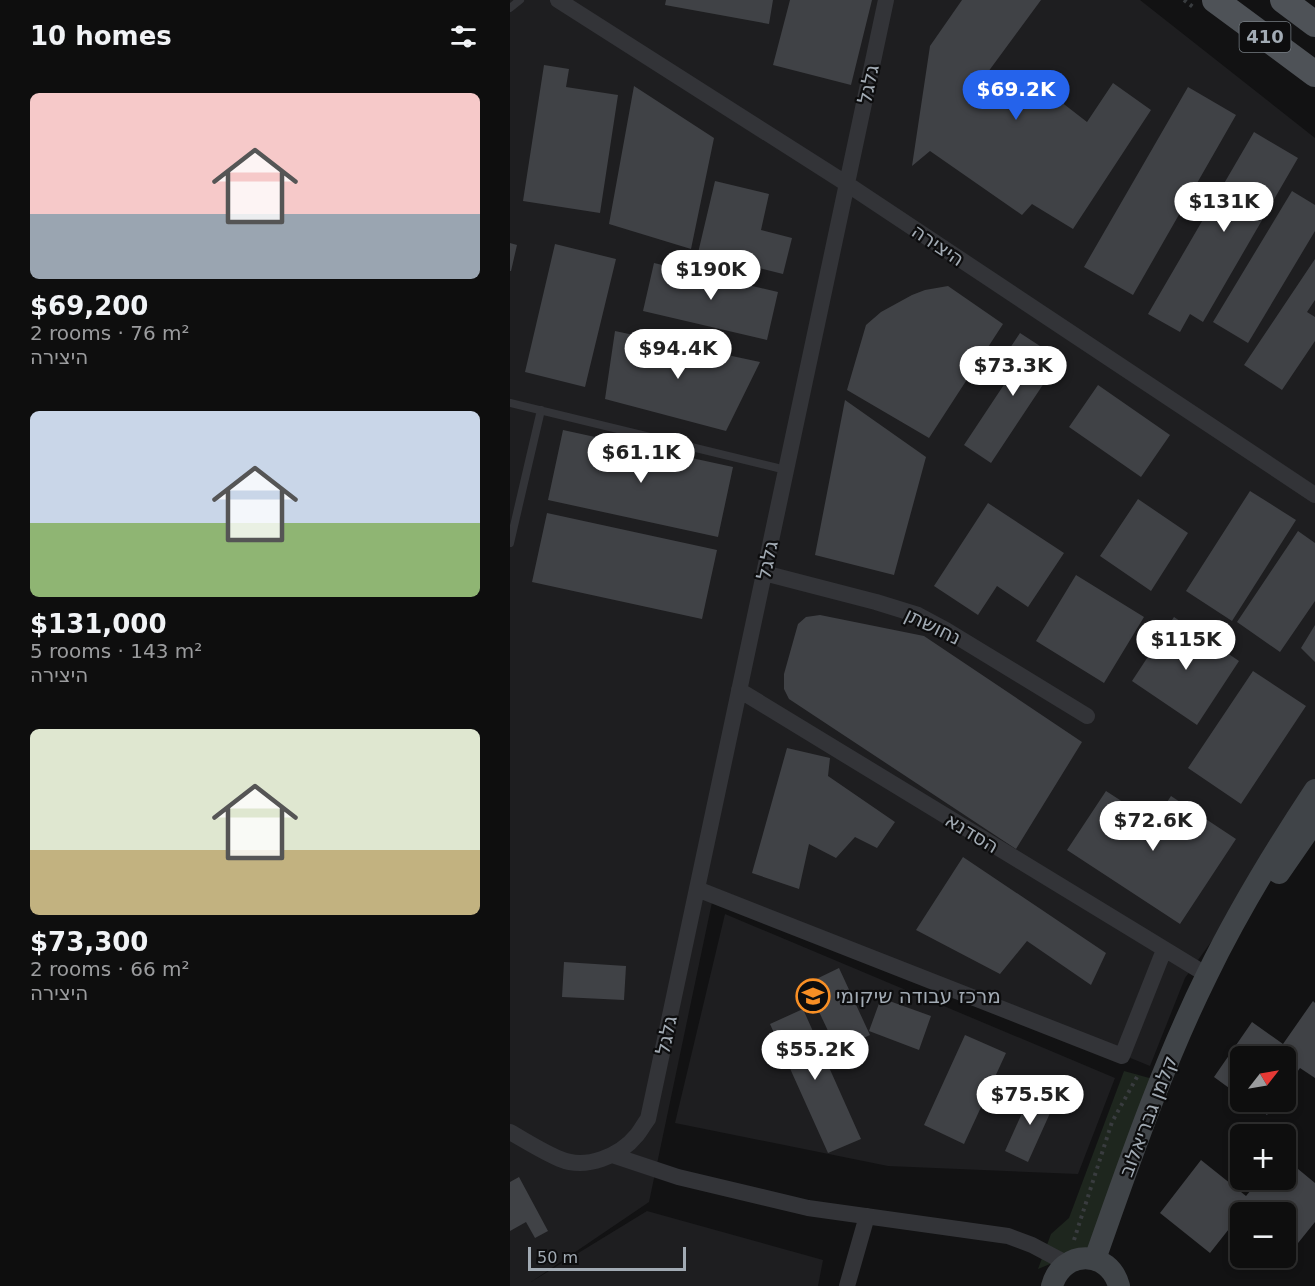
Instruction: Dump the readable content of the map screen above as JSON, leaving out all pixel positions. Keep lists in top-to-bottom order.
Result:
{
  "streets": {
    "main road": ["410"],
    "street": [
      "גלגל",
      "היצירה",
      "נחושתן",
      "הסדנא",
      "קלמן גבריאלוב"
    ]
  },
  "crossings": [
    ["גלגל", "היצירה"],
    ["גלגל", "נחושתן"],
    ["גלגל", "הסדנא"],
    ["הסדנא", "קלמן גבריאלוב"]
  ],
  "places": {
    "school or university": ["מרכז עבודה שיקומי"]
  },
  "scale_bar": "50 m",
  "north": "top right",
  "page": {
    "heading": "10 homes",
    "price": [
      "$69.2K",
      "$131K",
      "$190K",
      "$94.4K",
      "$73.3K",
      "$61.1K",
      "$115K",
      "$72.6K",
      "$55.2K",
      "$75.5K"
    ],
    "list": [
      {
        "name": "$69,200",
        "note": "2 rooms · 76 m² · היצירה"
      },
      {
        "name": "$131,000",
        "note": "5 rooms · 143 m² · היצירה"
      },
      {
        "name": "$73,300",
        "note": "2 rooms · 66 m² · היצירה"
      }
    ],
    "map_buttons": ["+", "−"],
    "scale": "50 m"
  }
}
